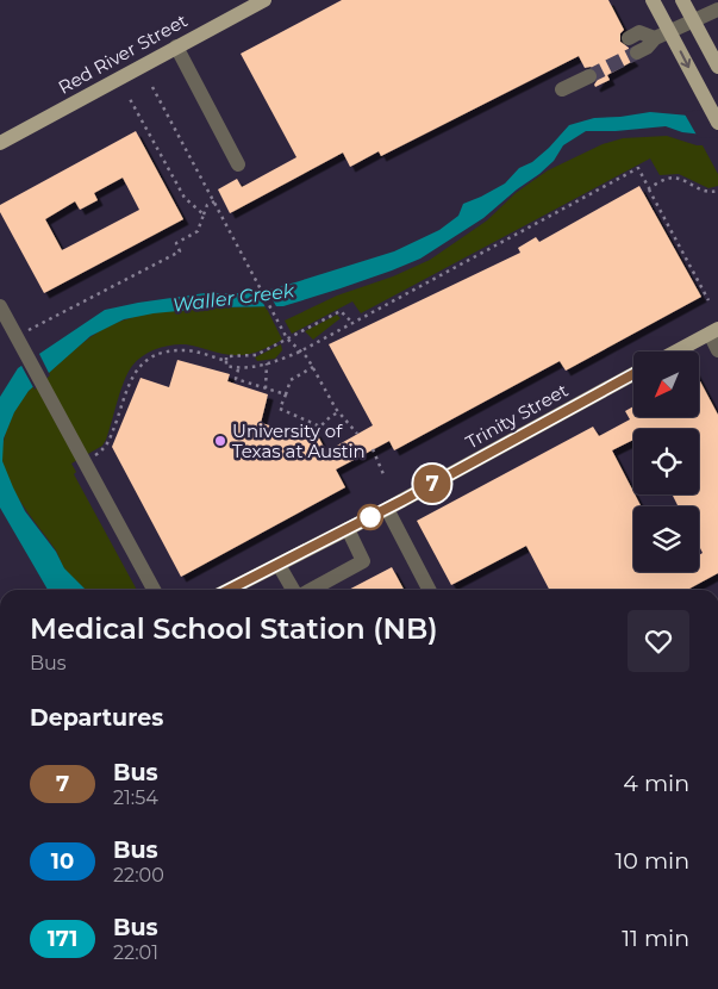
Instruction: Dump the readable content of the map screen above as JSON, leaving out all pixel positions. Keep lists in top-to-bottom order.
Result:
{
  "streets": {
    "main road": ["Red River Street", "Trinity Street"]
  },
  "water": ["Waller Creek"],
  "places": ["University of Texas at Austin"],
  "lines": ["bus line 7"],
  "north": "bottom left",
  "page": {
    "on_map": "7",
    "heading": [
      ["Medical School Station (NB)", "Bus"],
      "Departures"
    ],
    "list": [
      {
        "mark": "7",
        "name": "Bus",
        "note": "21:54",
        "value": "4 min"
      },
      {
        "mark": "10",
        "name": "Bus",
        "note": "22:00",
        "value": "10 min"
      },
      {
        "mark": "171",
        "name": "Bus",
        "note": "22:01",
        "value": "11 min"
      }
    ]
  }
}
